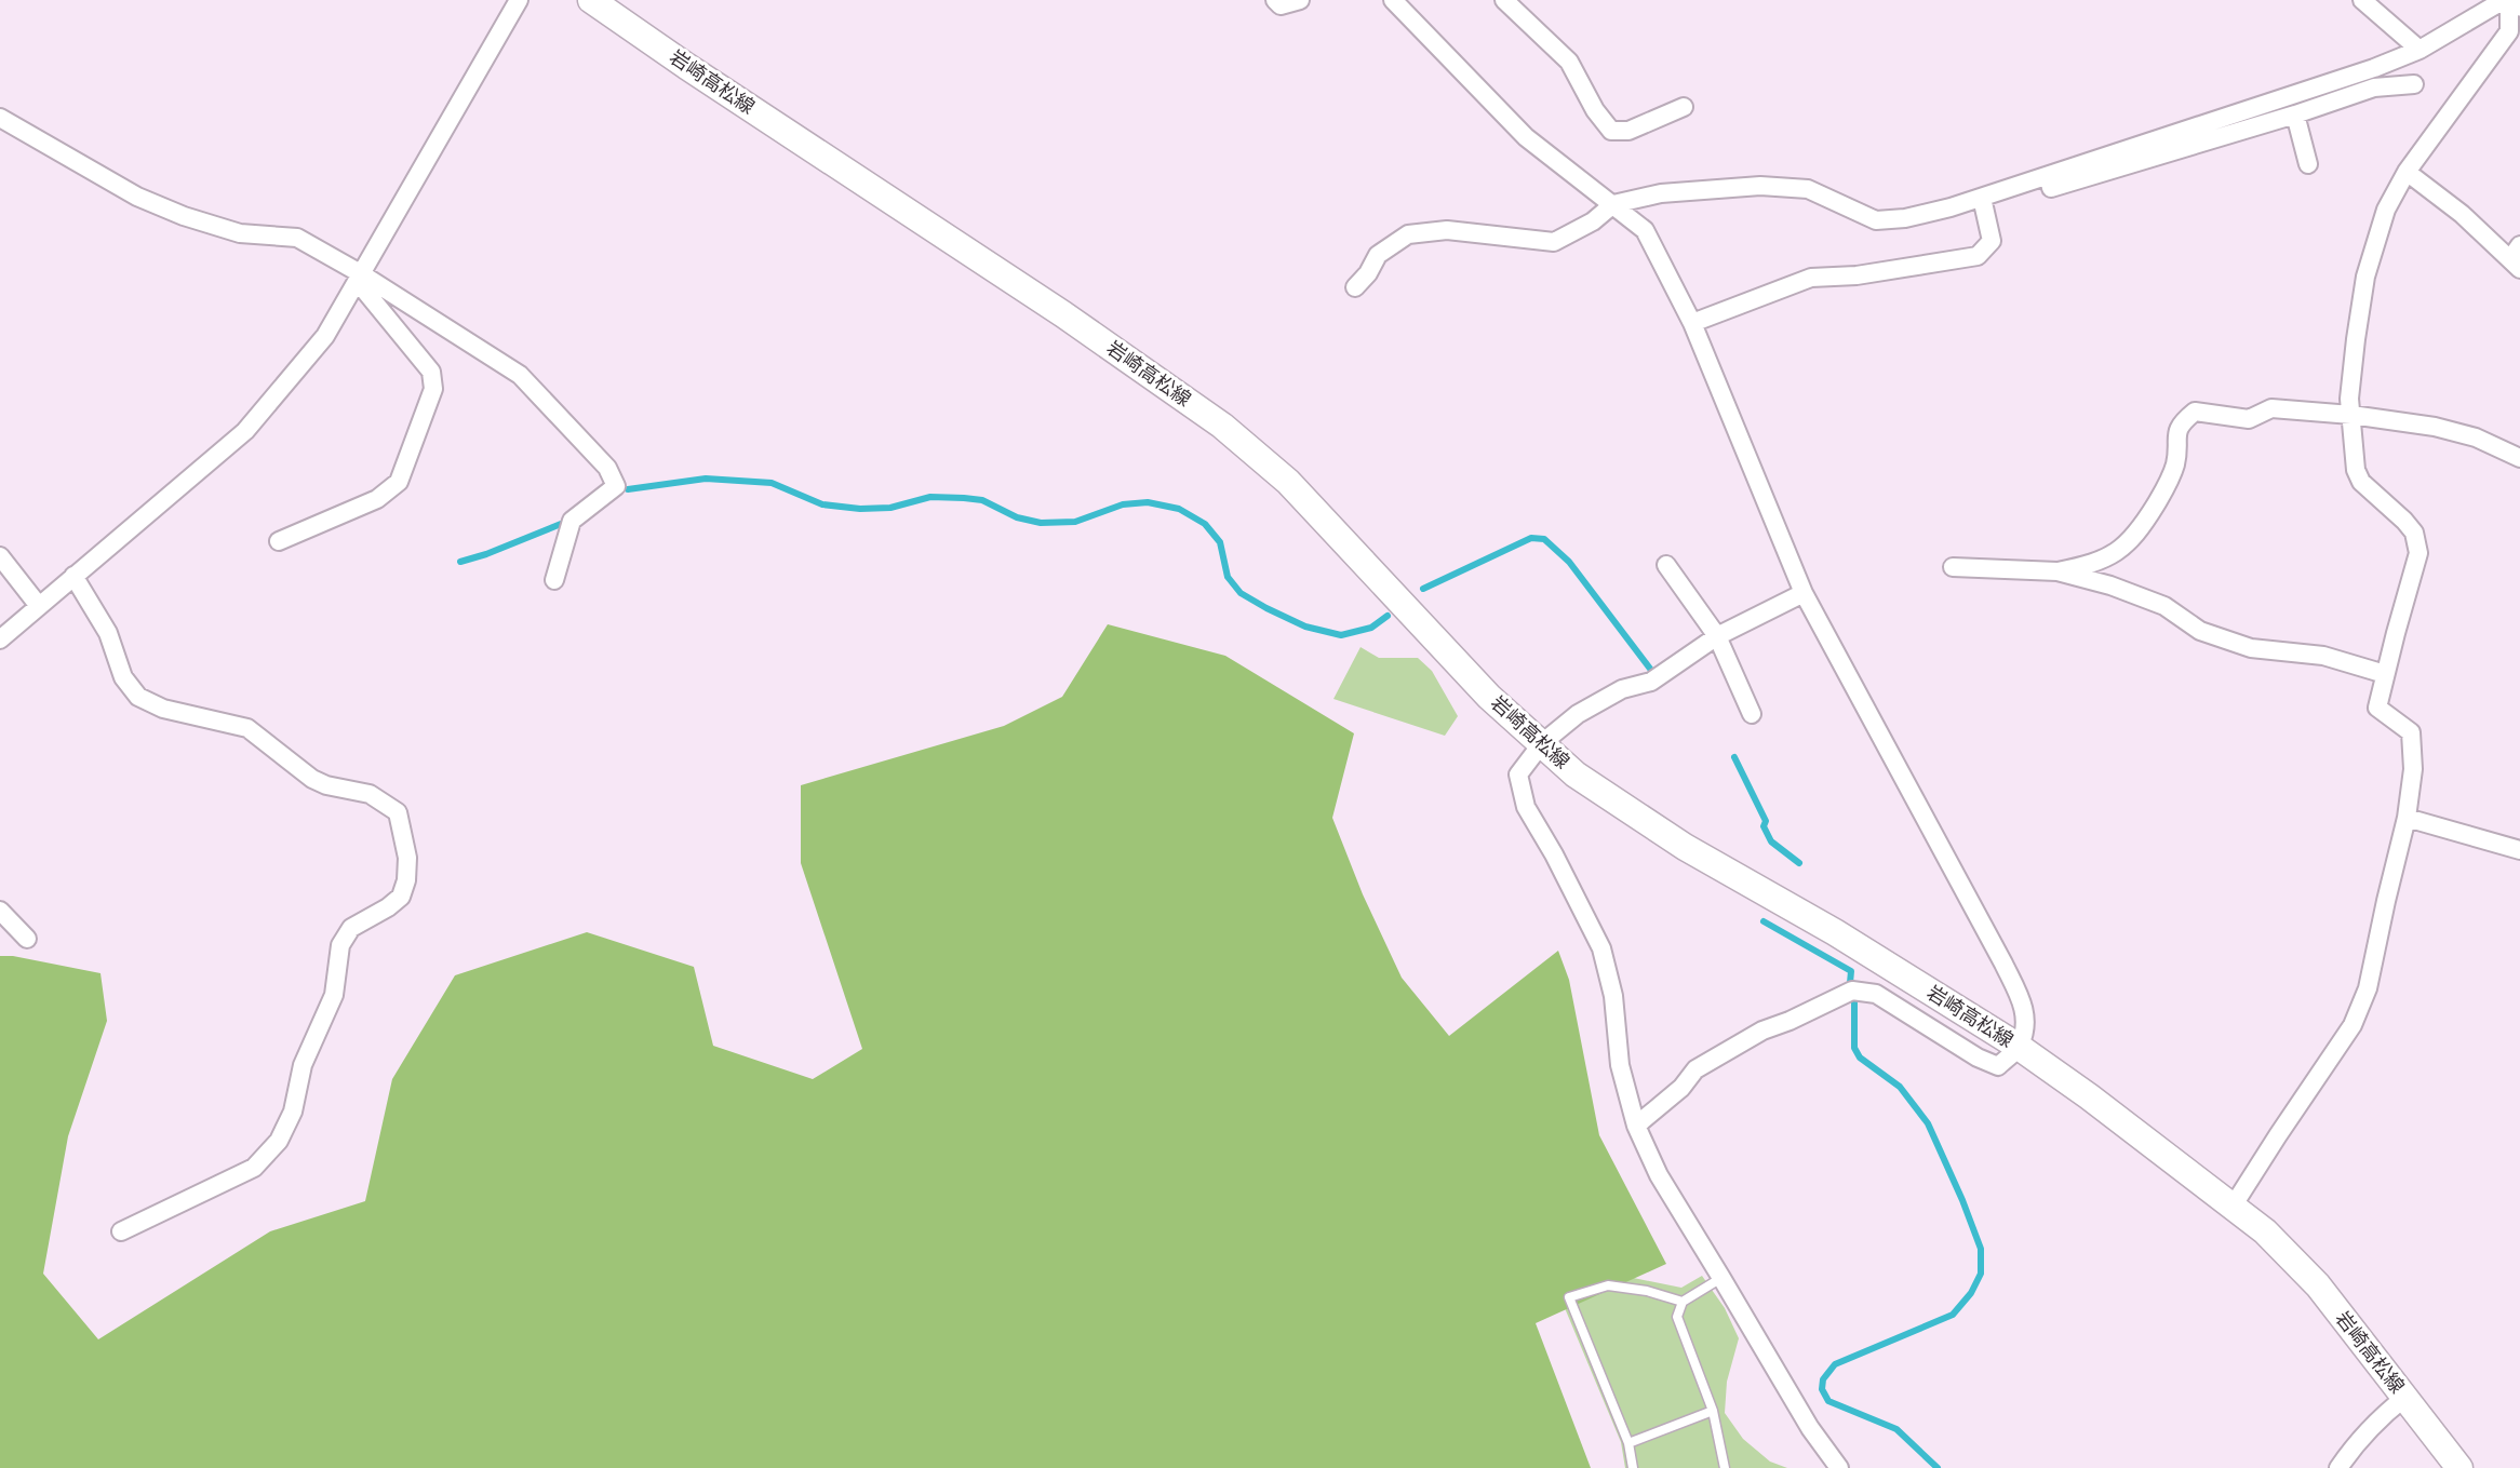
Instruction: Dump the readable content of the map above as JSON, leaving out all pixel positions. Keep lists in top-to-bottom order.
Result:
{
  "streets": {
    "main road": ["岩崎高松線"]
  }
}
